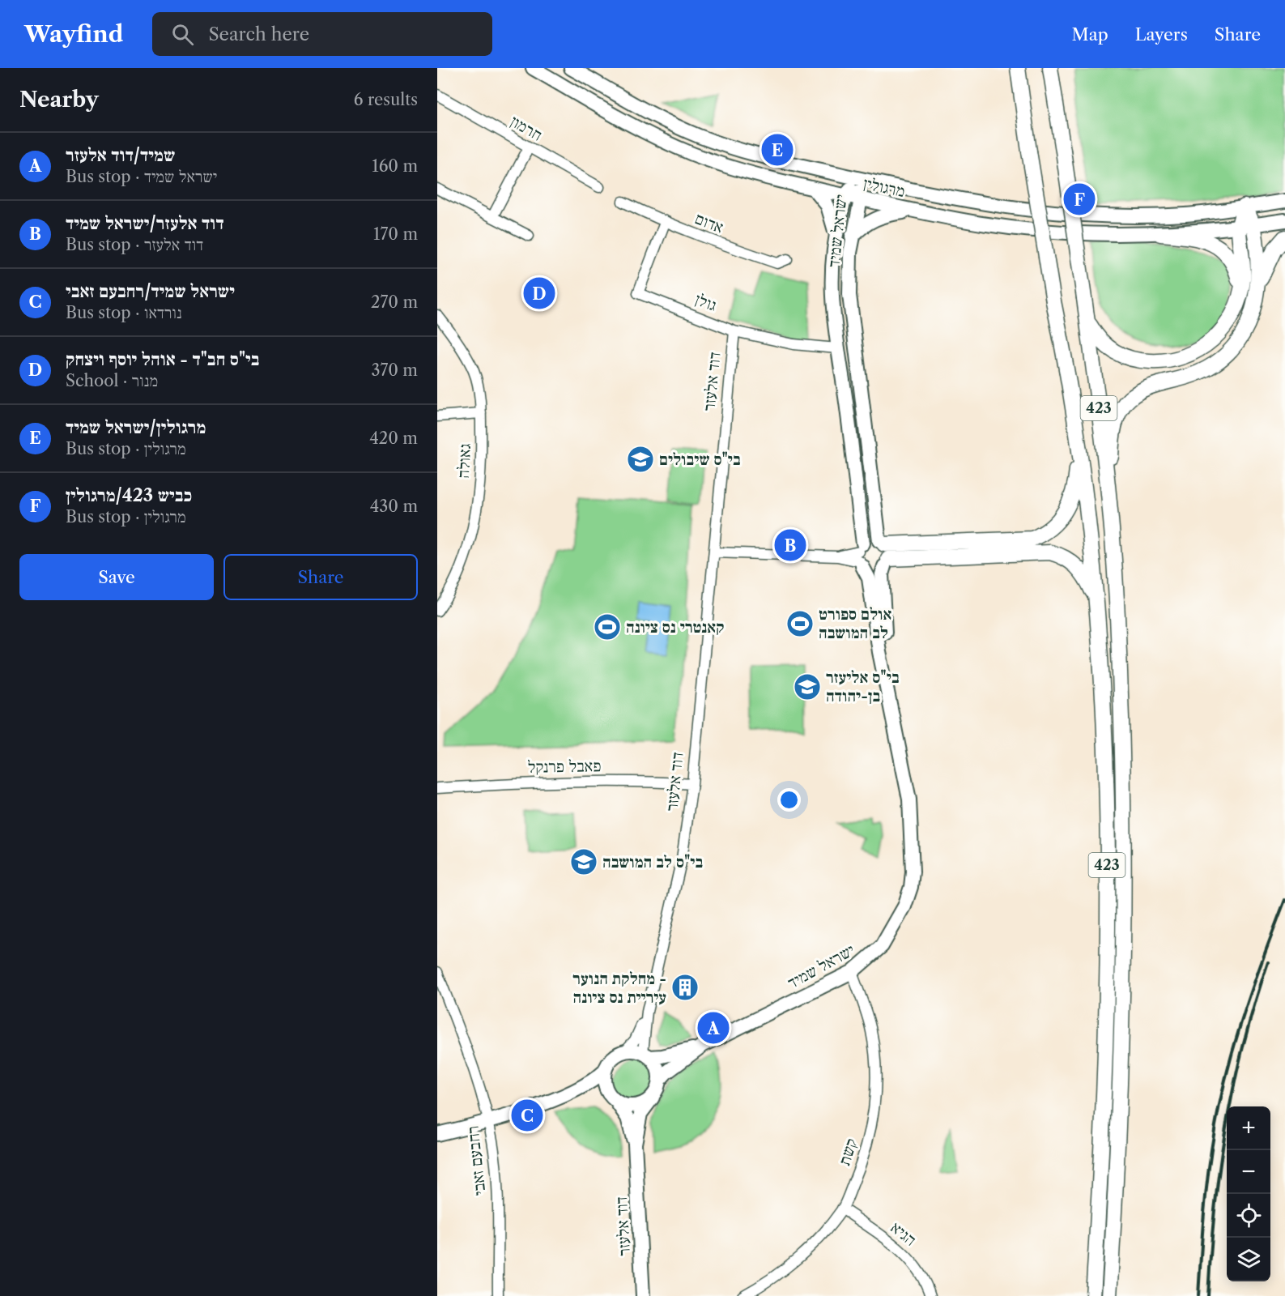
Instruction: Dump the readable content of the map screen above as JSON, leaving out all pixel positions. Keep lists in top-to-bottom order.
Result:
{
  "streets": {
    "main road": ["423"],
    "street": [
      "חרמון",
      "מרגולין",
      "אדום",
      "ישראל שמיד",
      "גולן",
      "דוד אלעזר",
      "גאולה",
      "פאבל פרנקל",
      "קשת",
      "רחבעם זאבי",
      "הגיא"
    ]
  },
  "crossings": [
    ["מרגולין", "ישראל שמיד"],
    ["אדום", "גולן"],
    ["ישראל שמיד", "גולן"],
    ["ישראל שמיד", "דוד אלעזר"],
    ["ישראל שמיד", "קשת"],
    ["גולן", "דוד אלעזר"],
    ["דוד אלעזר", "פאבל פרנקל"],
    ["קשת", "הגיא"]
  ],
  "places": {
    "school or university": ["בי\"ס שיבולים", "בי\"ס אליעזר בן-יהודה", "בי\"ס לב המושבה"],
    "sports": ["אולם ספורט לב המושבה", "קאנטרי נס ציונה"],
    "building": ["מחלקת הנוער - עיריית נס ציונה"]
  },
  "page": {
    "header": "Wayfind",
    "search": "Search here",
    "nav": ["Map", "Layers", "Share"],
    "heading": ["Nearby", "6 results"],
    "list": [
      {
        "mark": "A",
        "name": "שמיד/דוד אלעזר",
        "note": "Bus stop · ישראל שמיד",
        "value": "160 m"
      },
      {
        "mark": "B",
        "name": "דוד אלעזר/ישראל שמיד",
        "note": "Bus stop · דוד אלעזר",
        "value": "170 m"
      },
      {
        "mark": "C",
        "name": "ישראל שמיד/רחבעם זאבי",
        "note": "Bus stop · נורדאו",
        "value": "270 m"
      },
      {
        "mark": "D",
        "name": "בי\"ס חב\"ד - אוהל יוסף ויצחק",
        "note": "School · מנור",
        "value": "370 m"
      },
      {
        "mark": "E",
        "name": "מרגולין/ישראל שמיד",
        "note": "Bus stop · מרגולין",
        "value": "420 m"
      },
      {
        "mark": "F",
        "name": "כביש 423/מרגולין",
        "note": "Bus stop · מרגולין",
        "value": "430 m"
      }
    ],
    "pins": [
      "E",
      "F",
      "D",
      "B",
      "A",
      "C"
    ],
    "buttons": ["Save", "Share"],
    "map_buttons": ["+", "−"]
  }
}
